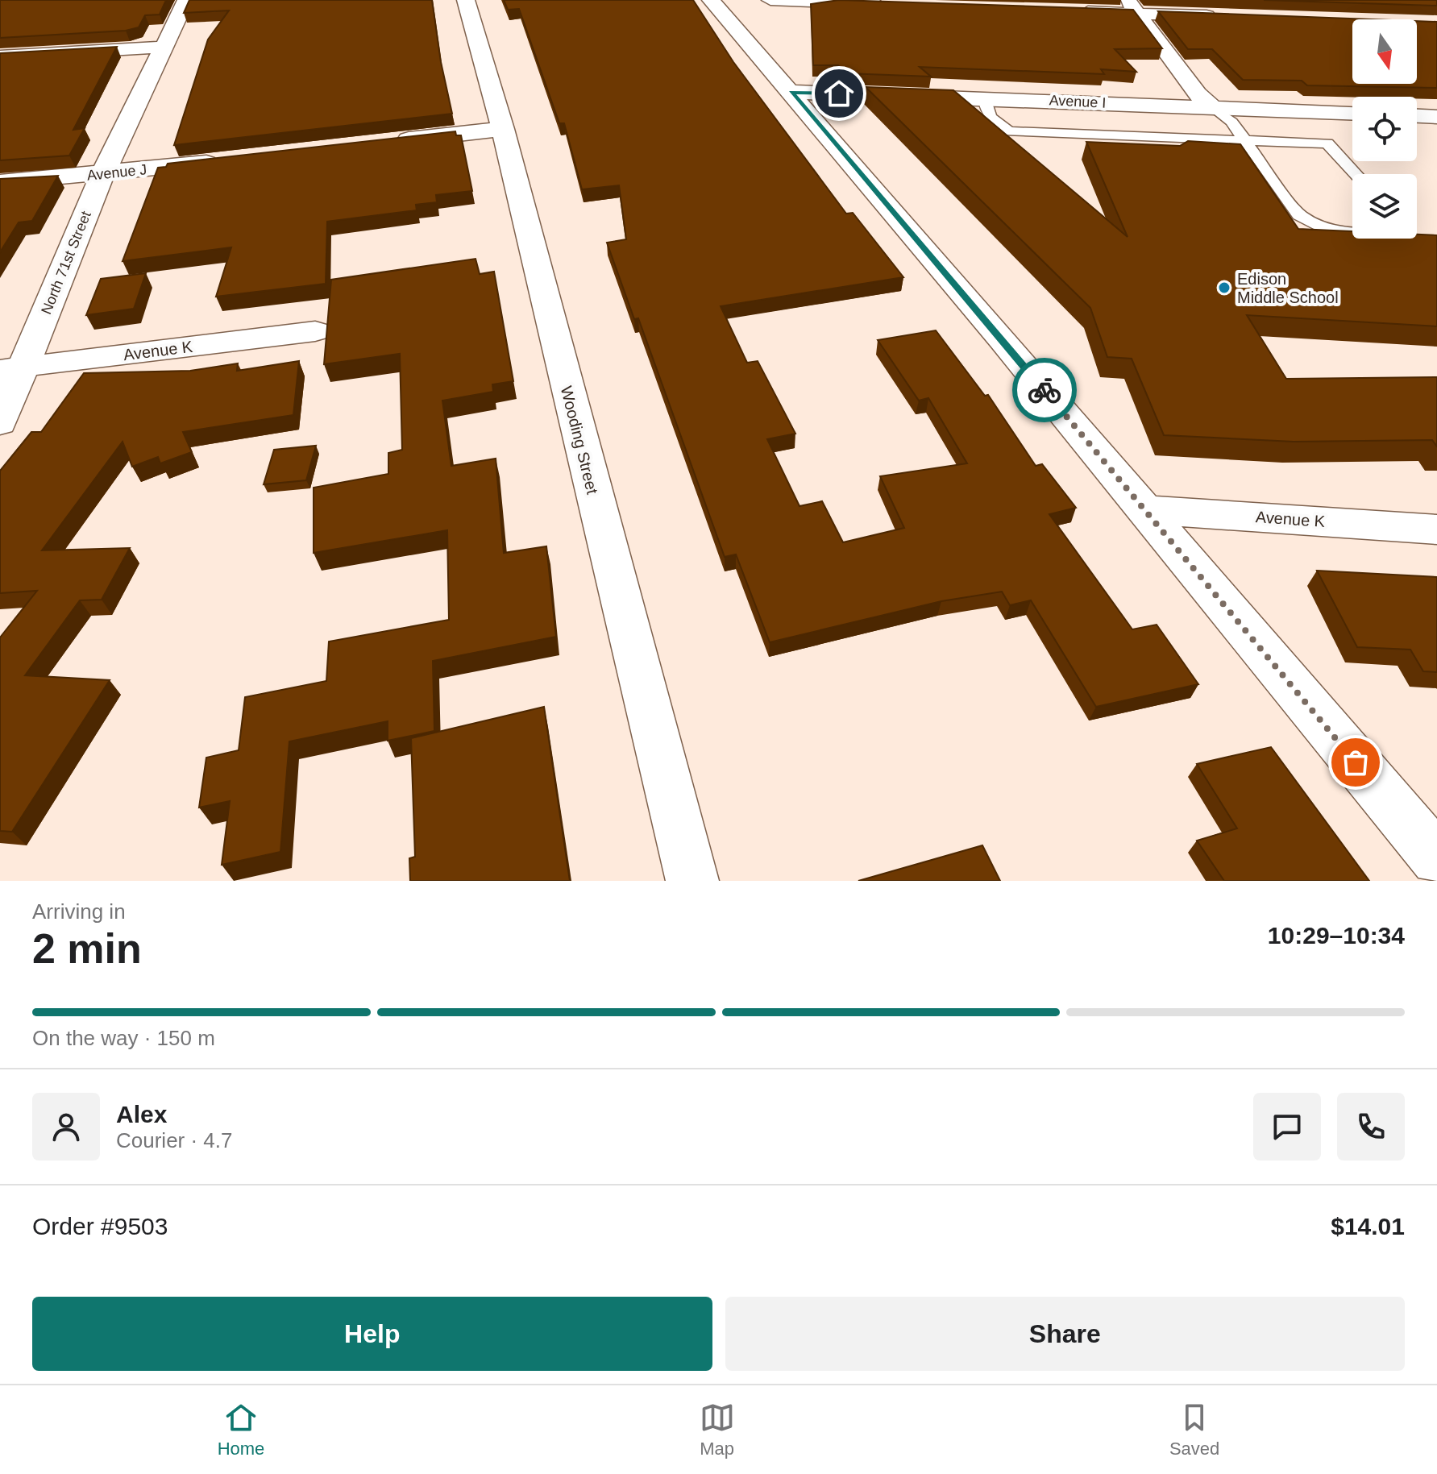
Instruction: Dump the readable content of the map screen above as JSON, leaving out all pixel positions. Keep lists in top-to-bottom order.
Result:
{
  "streets": {
    "street": [
      "Avenue I",
      "Avenue J",
      "North 71st Street",
      "Avenue K",
      "Wooding Street"
    ]
  },
  "crossings": [
    ["Avenue J", "North 71st Street"],
    ["North 71st Street", "Avenue K"]
  ],
  "places": ["Edison Middle School"],
  "north": "bottom",
  "page": {
    "heading": ["2 min", "Arriving in", "10:29–10:34"],
    "panel": [
      "Alex",
      "Courier · 4.7",
      "Order #9503",
      "$14.01"
    ],
    "bar": "On the way · 150 m",
    "buttons": ["Help", "Share"],
    "tabs": ["Home", "Map", "Saved"]
  }
}
